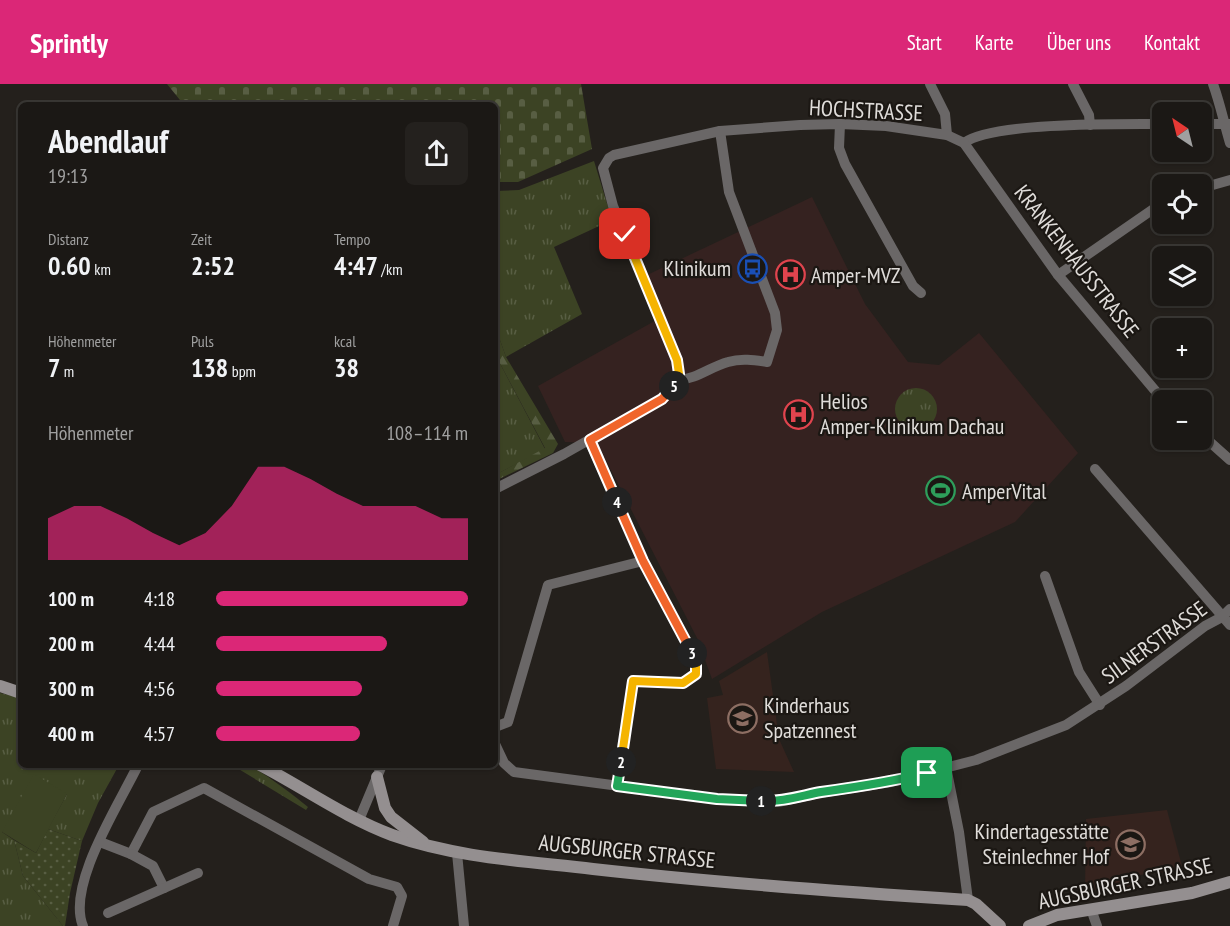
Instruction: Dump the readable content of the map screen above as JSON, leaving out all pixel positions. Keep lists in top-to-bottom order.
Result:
{
  "streets": {
    "main road": ["AUGSBURGER STRASSE"],
    "street": ["HOCHSTRASSE", "KRANKENHAUSSTRASSE", "SILNERSTRASSE"]
  },
  "crossings": [
    ["HOCHSTRASSE", "KRANKENHAUSSTRASSE"]
  ],
  "places": {
    "bus stop": ["Klinikum"],
    "hospital": ["Amper-MVZ", "Helios Amper-Klinikum Dachau"],
    "sports": ["AmperVital"],
    "school or university": ["Kinderhaus Spatzennest", "Kindertagesstätte Steinlechner Hof"]
  },
  "north": "top left",
  "page": {
    "header": "Sprintly",
    "nav": [
      "Start",
      "Karte",
      "Über uns",
      "Kontakt"
    ],
    "map_buttons": ["+", "−"],
    "heading": ["Abendlauf", "19:13"],
    "stats": [
      ["Distanz", "0.60 km"],
      ["Zeit", "2:52"],
      ["Tempo", "4:47 /km"],
      ["Höhenmeter", "7 m"],
      ["Puls", "138 bpm"],
      ["kcal", "38"]
    ],
    "pins": [
      "5",
      "4",
      "3",
      "2",
      "1"
    ],
    "chart": ["Höhenmeter", "108–114 m"],
    "list": [
      {
        "name": "100 m",
        "note": "4:18"
      },
      {
        "name": "200 m",
        "note": "4:44"
      },
      {
        "name": "300 m",
        "note": "4:56"
      },
      {
        "name": "400 m",
        "note": "4:57"
      }
    ]
  }
}
